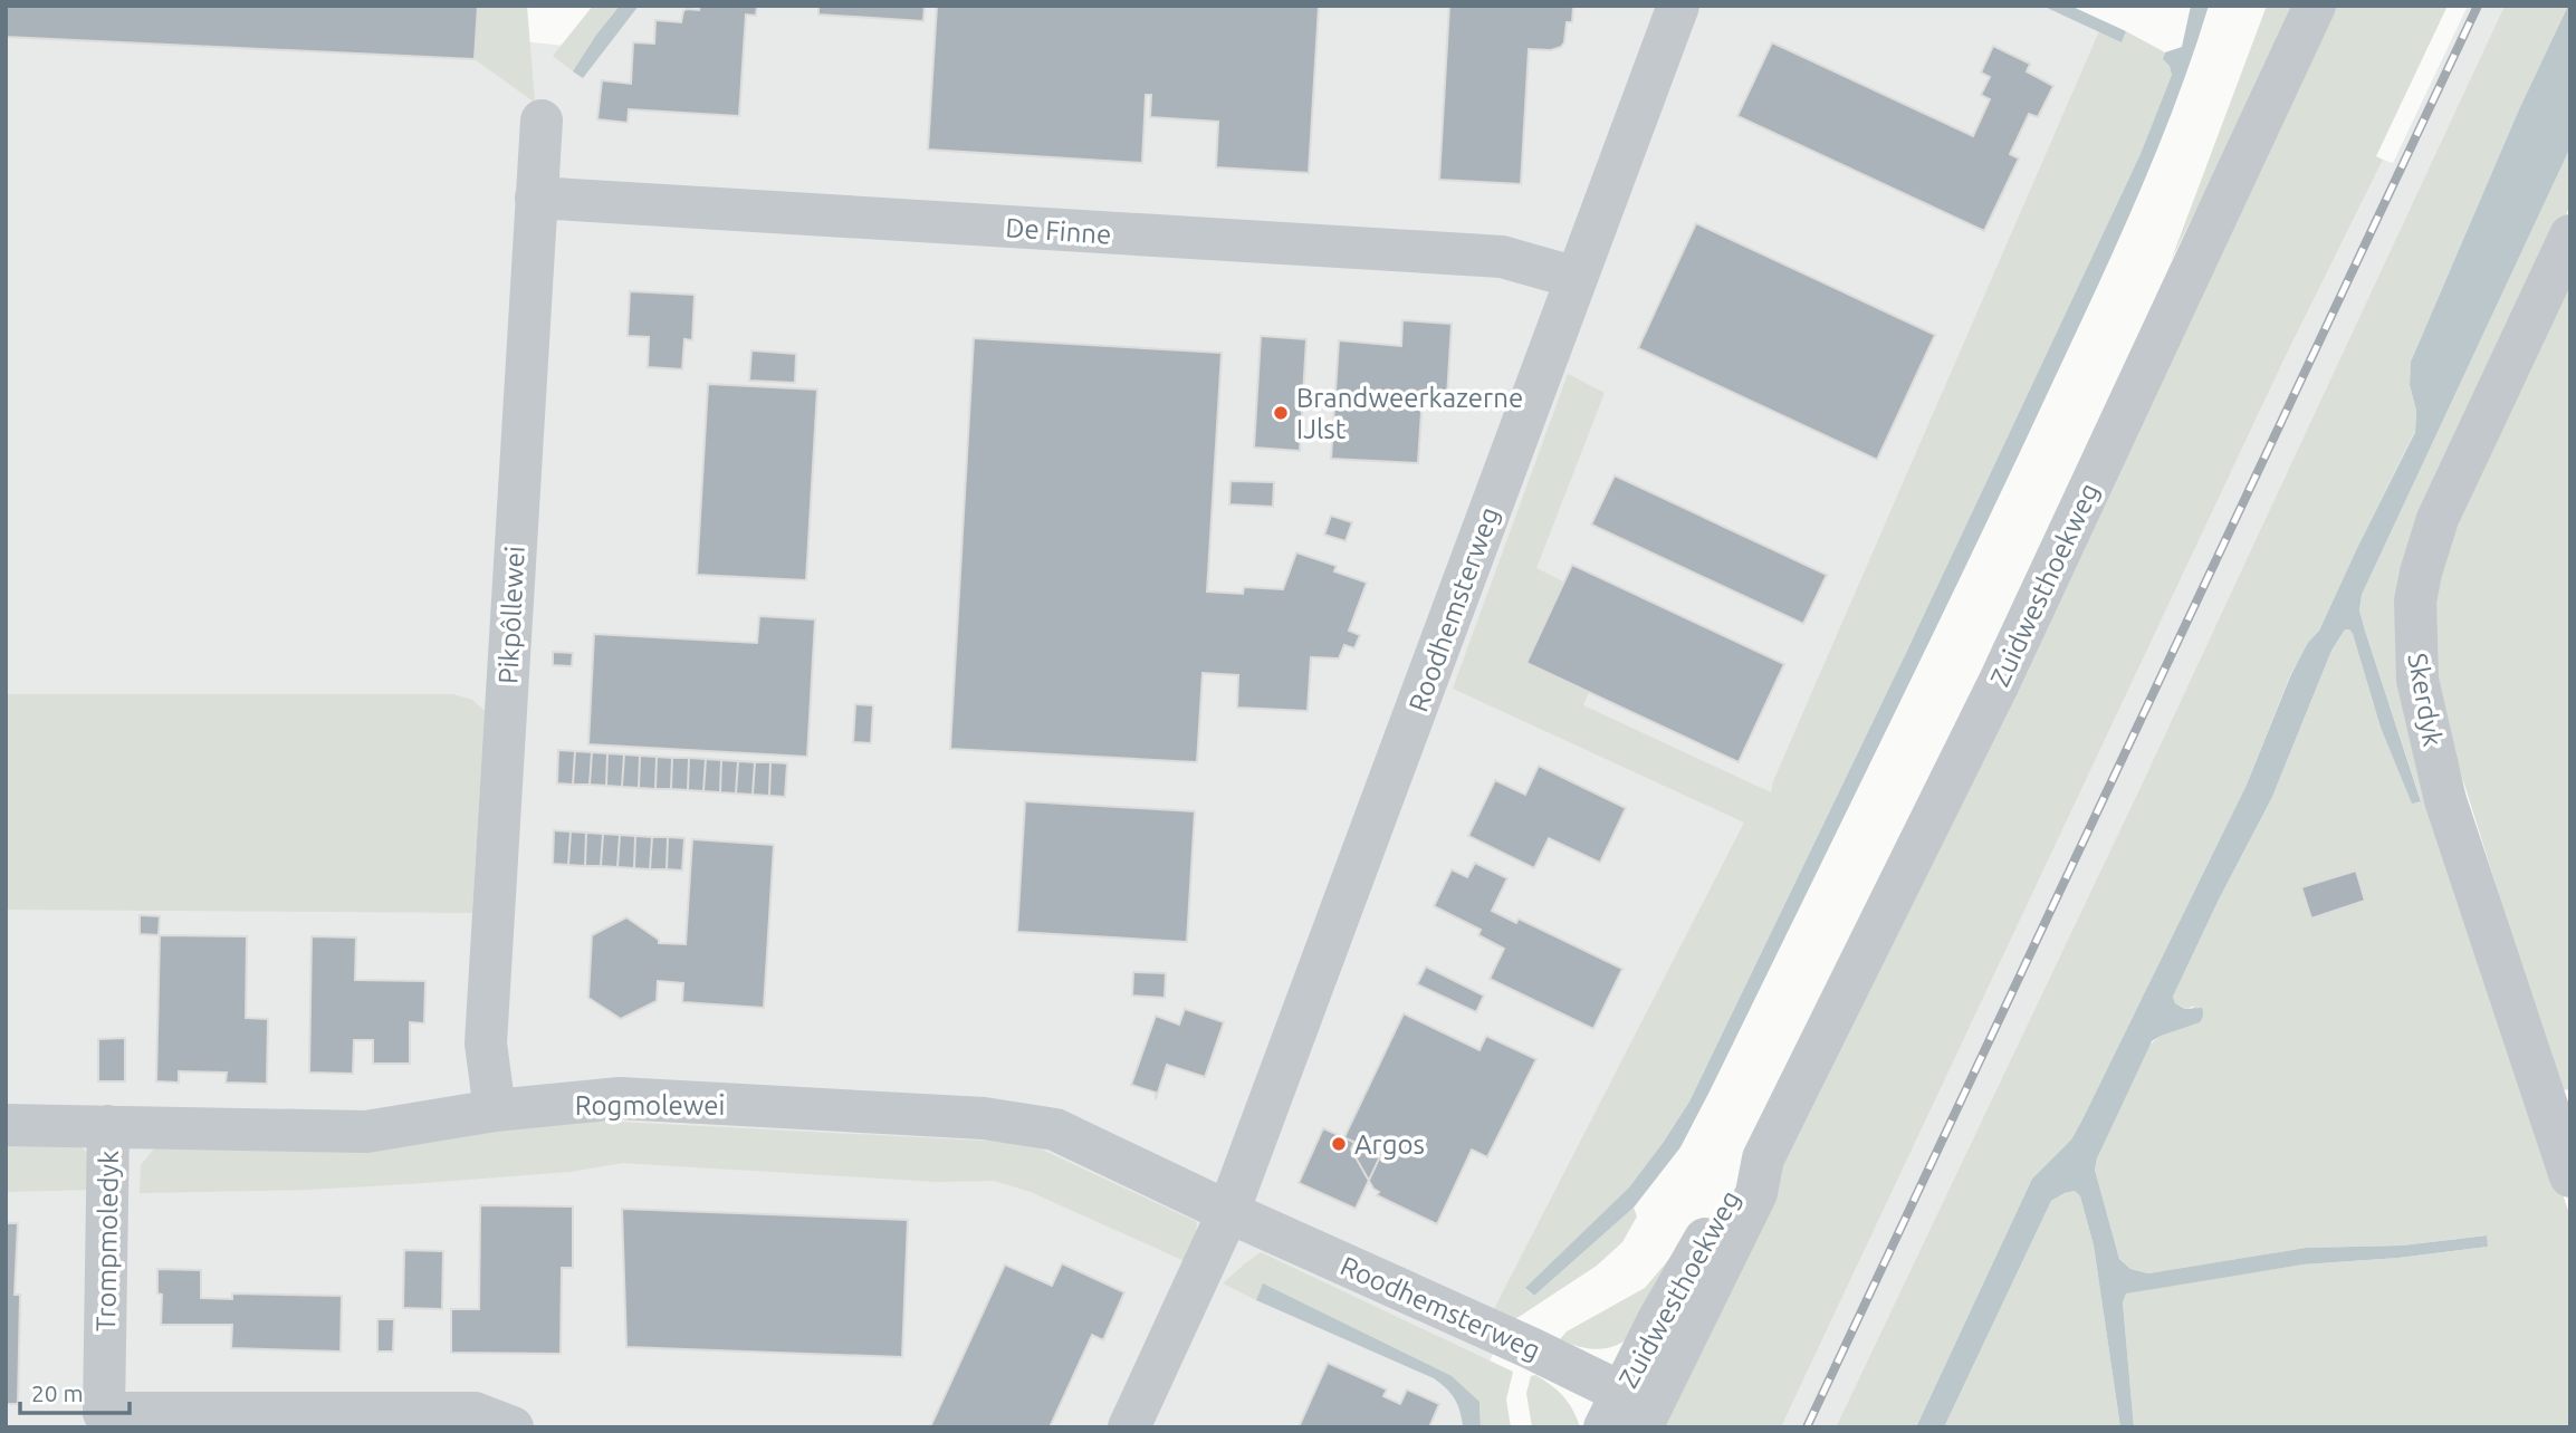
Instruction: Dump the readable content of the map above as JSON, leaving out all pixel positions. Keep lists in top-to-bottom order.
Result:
{
  "streets": {
    "street": [
      "De Finne",
      "Zuidwesthoekweg",
      "Roodhemsterweg",
      "Pikpôllewei",
      "Skerdyk",
      "Rogmolewei",
      "Trompmoledyk"
    ]
  },
  "crossings": [
    ["De Finne", "Roodhemsterweg"],
    ["De Finne", "Pikpôllewei"],
    ["Zuidwesthoekweg", "Roodhemsterweg"],
    ["Roodhemsterweg", "Rogmolewei"],
    ["Pikpôllewei", "Rogmolewei"],
    ["Rogmolewei", "Trompmoledyk"]
  ],
  "places": ["Brandweerkazerne IJlst", "Argos"],
  "scale_bar": "20 m"
}
